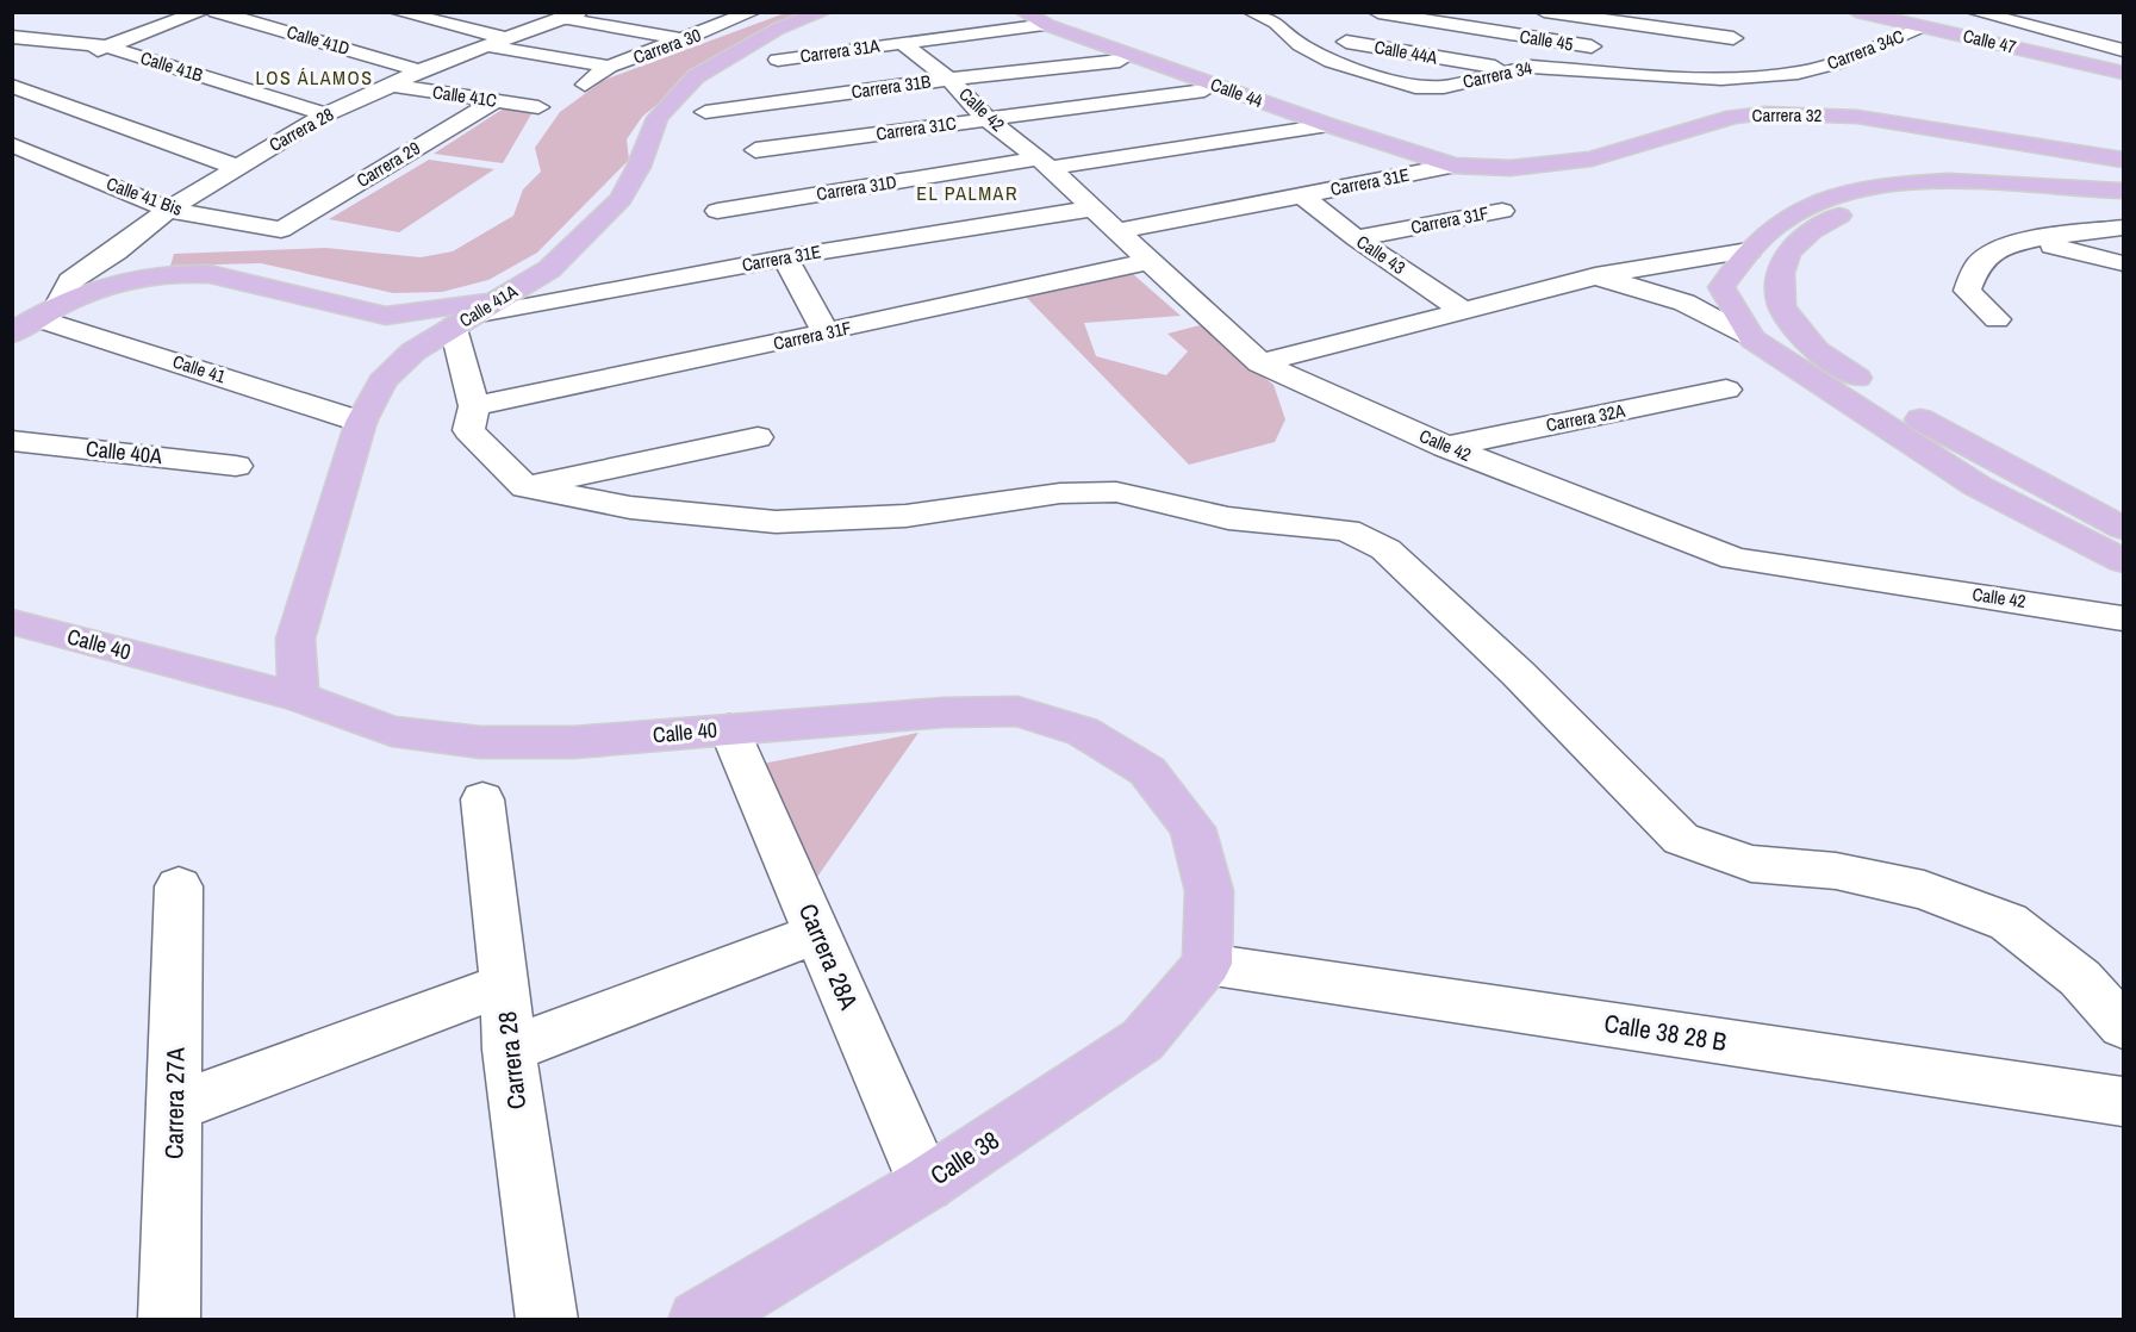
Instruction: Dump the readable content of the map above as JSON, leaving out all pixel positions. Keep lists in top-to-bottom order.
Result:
{
  "streets": {
    "main road": [
      "Calle 47",
      "Calle 44",
      "Carrera 32",
      "Calle 41A",
      "Calle 40",
      "Calle 38"
    ],
    "street": [
      "Calle 41D",
      "Calle 45",
      "Carrera 30",
      "Carrera 34C",
      "Carrera 31A",
      "Calle 44A",
      "Calle 41B",
      "Carrera 34",
      "Carrera 31B",
      "Calle 41C",
      "Calle 42",
      "Carrera 31C",
      "Carrera 28",
      "Carrera 29",
      "Carrera 31E",
      "Carrera 31D",
      "Calle 41 Bis",
      "Carrera 31F",
      "Calle 43",
      "Calle 41",
      "Carrera 32A",
      "Calle 40A",
      "Carrera 28A",
      "Calle 38 28 B",
      "Carrera 27A"
    ]
  },
  "crossings": [
    ["Calle 41D", "Carrera 28"],
    ["Calle 45", "Carrera 34"],
    ["Calle 47", "Carrera 34C"],
    ["Carrera 31A", "Calle 42"],
    ["Calle 44A", "Carrera 34"],
    ["Calle 41B", "Carrera 28"],
    ["Carrera 31B", "Calle 42"],
    ["Calle 44", "Carrera 32"],
    ["Calle 44", "Carrera 31E"],
    ["Calle 44", "Carrera 31D"],
    ["Calle 41C", "Carrera 28"],
    ["Calle 41C", "Carrera 29"],
    ["Calle 42", "Carrera 31C"],
    ["Calle 42", "Carrera 31E"],
    ["Calle 42", "Carrera 31D"],
    ["Calle 42", "Carrera 31F"],
    ["Calle 42", "Carrera 32A"],
    ["Carrera 32", "Carrera 31E"],
    ["Carrera 28", "Calle 41 Bis"],
    ["Carrera 28", "Calle 41"],
    ["Carrera 29", "Calle 41 Bis"],
    ["Carrera 31E", "Calle 43"],
    ["Carrera 31E", "Calle 41A"],
    ["Carrera 31F", "Calle 43"],
    ["Calle 41A", "Calle 41"],
    ["Calle 41A", "Calle 40"],
    ["Calle 40", "Carrera 28A"],
    ["Calle 40", "Calle 38 28 B"],
    ["Calle 40", "Calle 38"],
    ["Carrera 28A", "Calle 38"],
    ["Calle 38 28 B", "Calle 38"]
  ],
  "districts": ["LOS ÁLAMOS", "EL PALMAR"]
}
